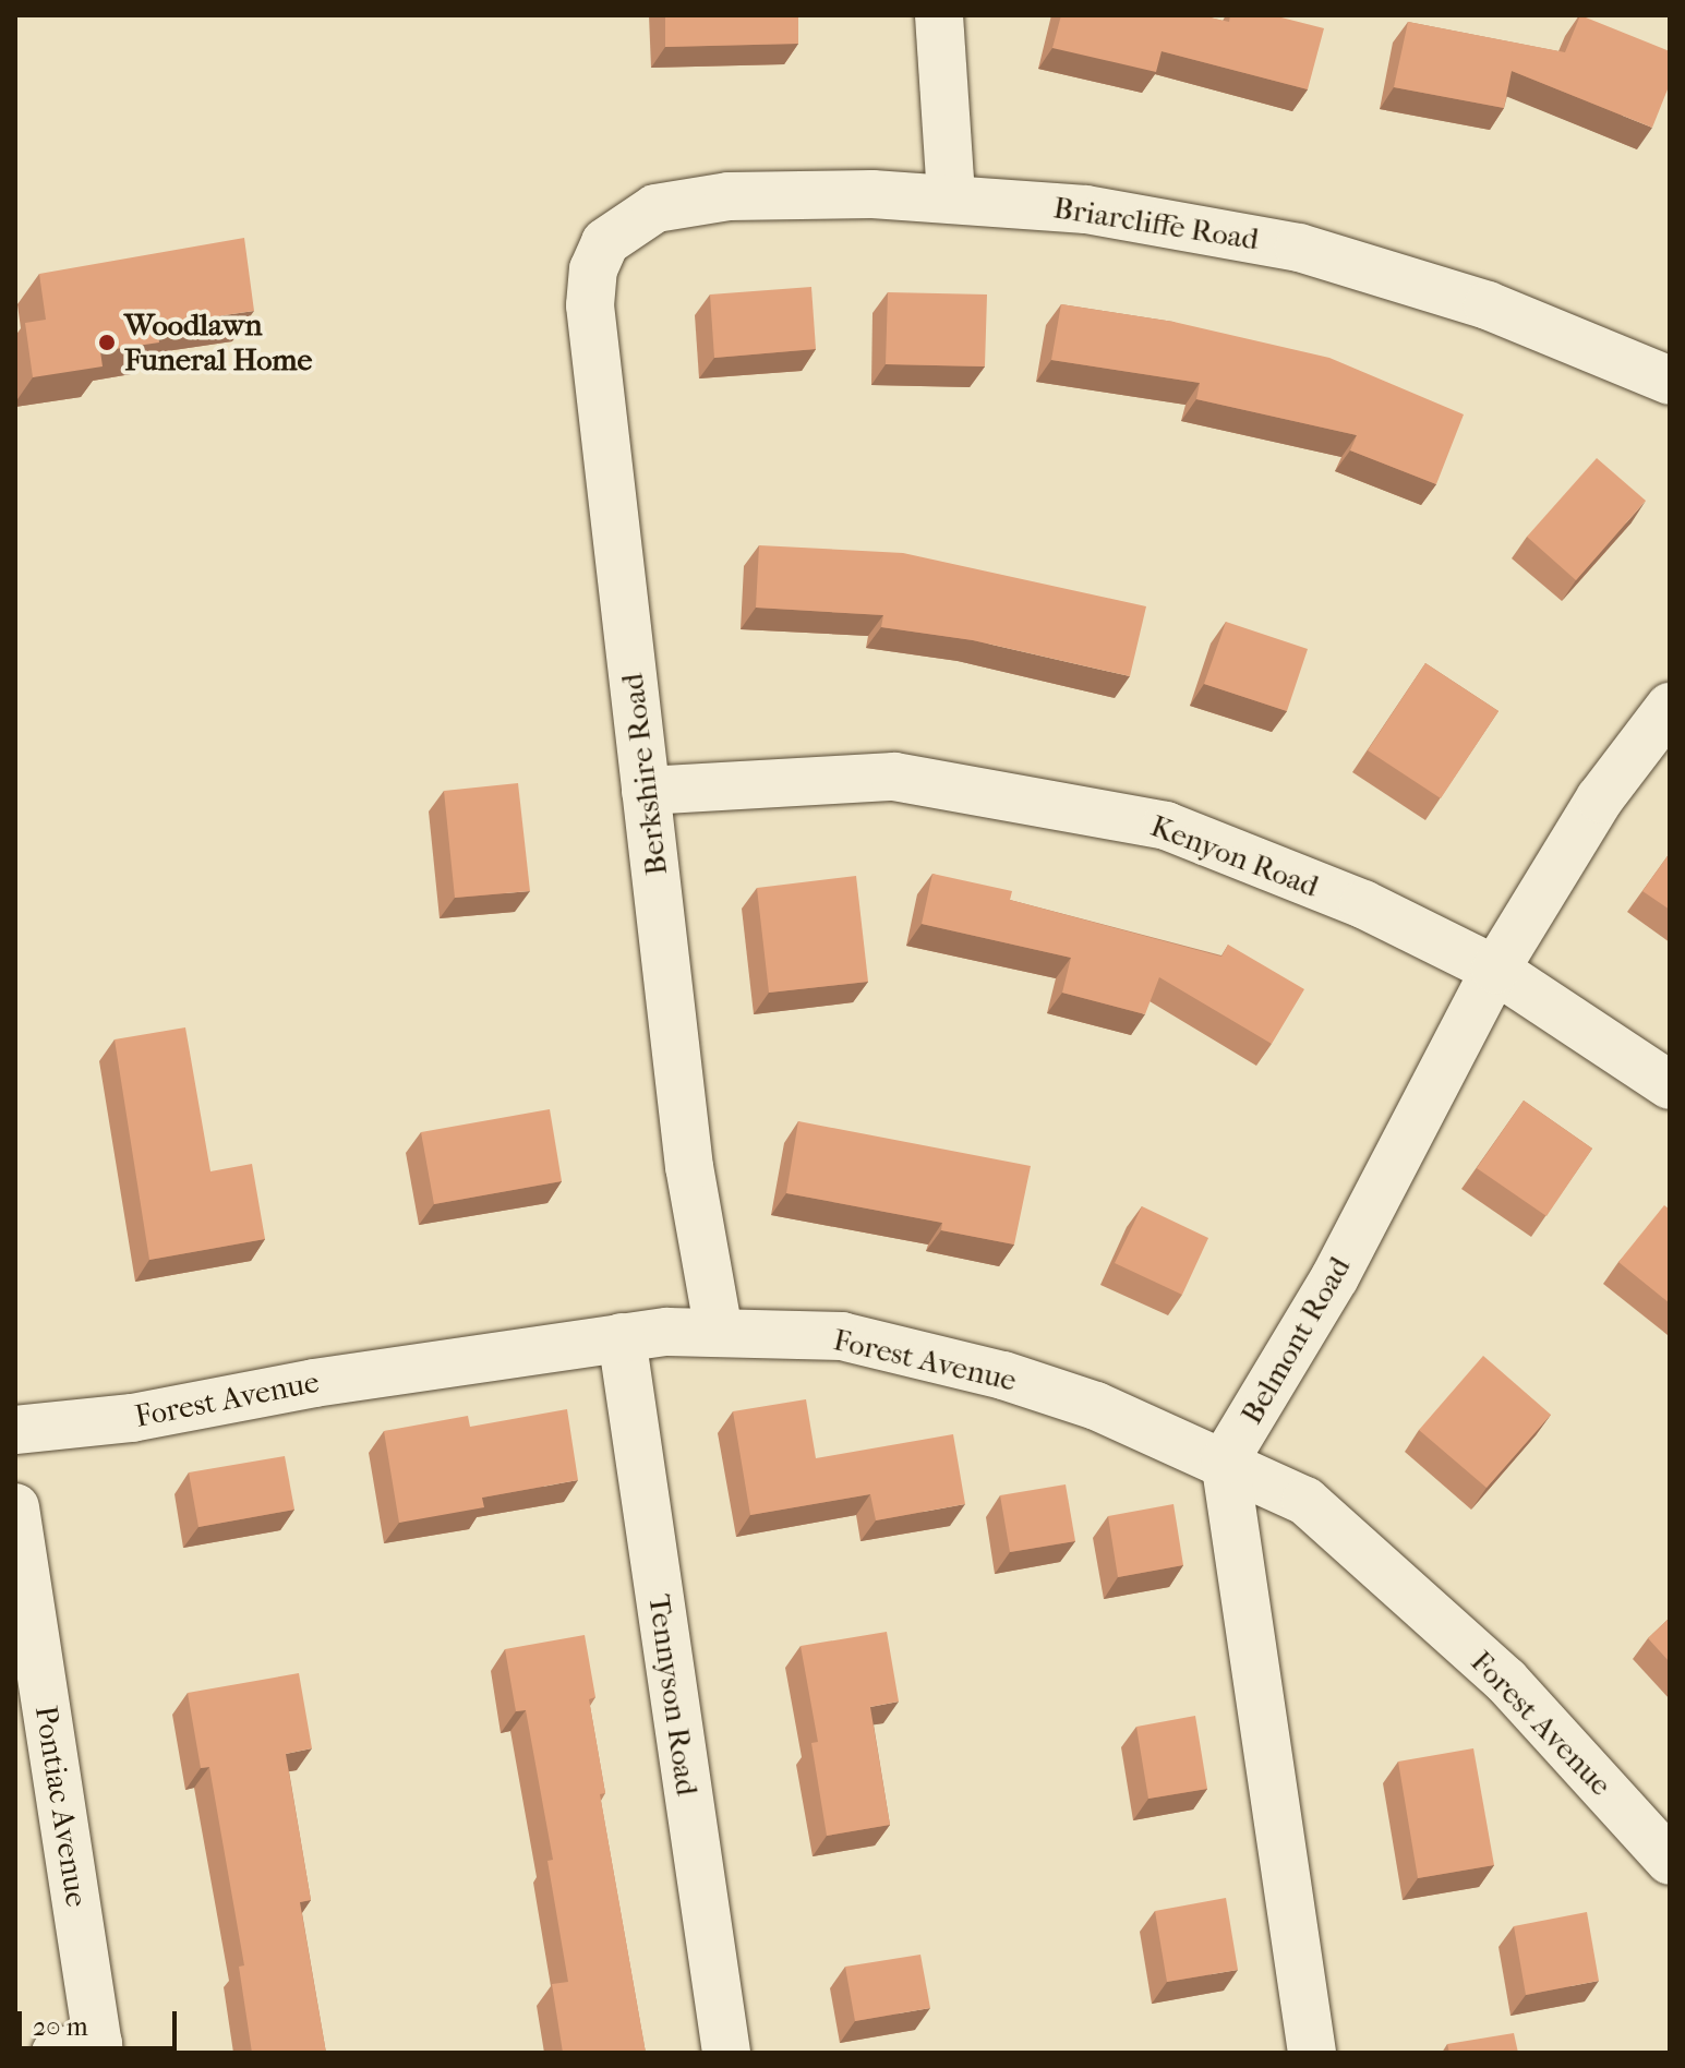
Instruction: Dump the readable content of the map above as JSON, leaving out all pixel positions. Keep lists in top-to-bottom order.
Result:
{
  "streets": {
    "street": [
      "Briarcliffe Road",
      "Berkshire Road",
      "Kenyon Road",
      "Belmont Road",
      "Forest Avenue",
      "Tennyson Road",
      "Pontiac Avenue"
    ]
  },
  "crossings": [
    ["Briarcliffe Road", "Berkshire Road"],
    ["Berkshire Road", "Kenyon Road"],
    ["Berkshire Road", "Forest Avenue"],
    ["Kenyon Road", "Belmont Road"],
    ["Belmont Road", "Forest Avenue"],
    ["Forest Avenue", "Tennyson Road"]
  ],
  "places": ["Woodlawn Funeral Home"],
  "scale_bar": "20 m"
}
